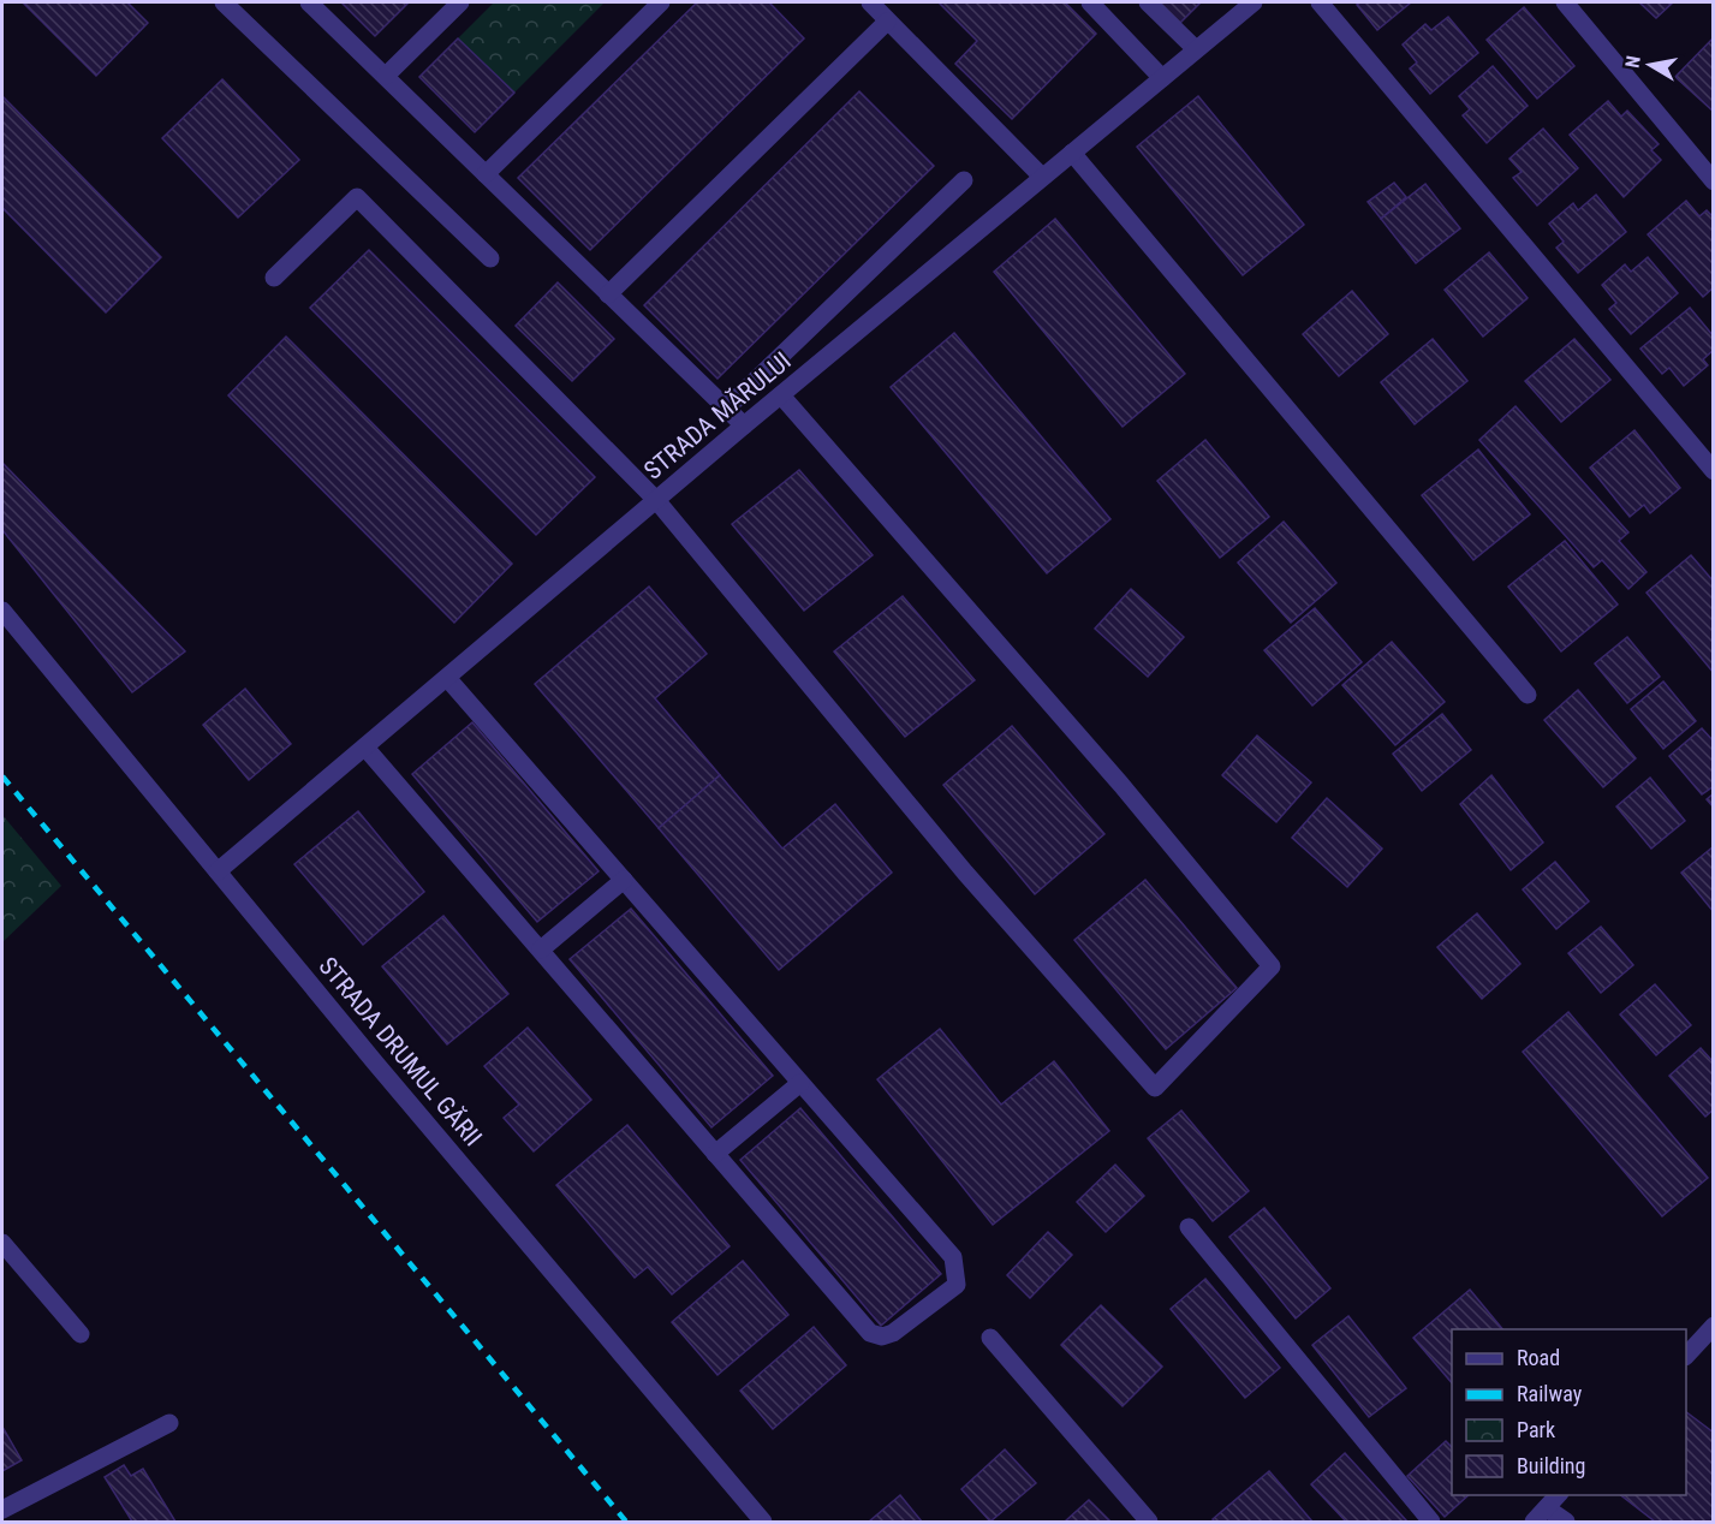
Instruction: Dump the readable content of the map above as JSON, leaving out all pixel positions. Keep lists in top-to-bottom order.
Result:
{
  "streets": {
    "street": ["STRADA MĂRULUI", "STRADA DRUMUL GĂRII"]
  },
  "crossings": [
    ["STRADA MĂRULUI", "STRADA DRUMUL GĂRII"]
  ],
  "legend": [
    "Road",
    "Railway",
    "Park",
    "Building"
  ],
  "north": "left"
}
